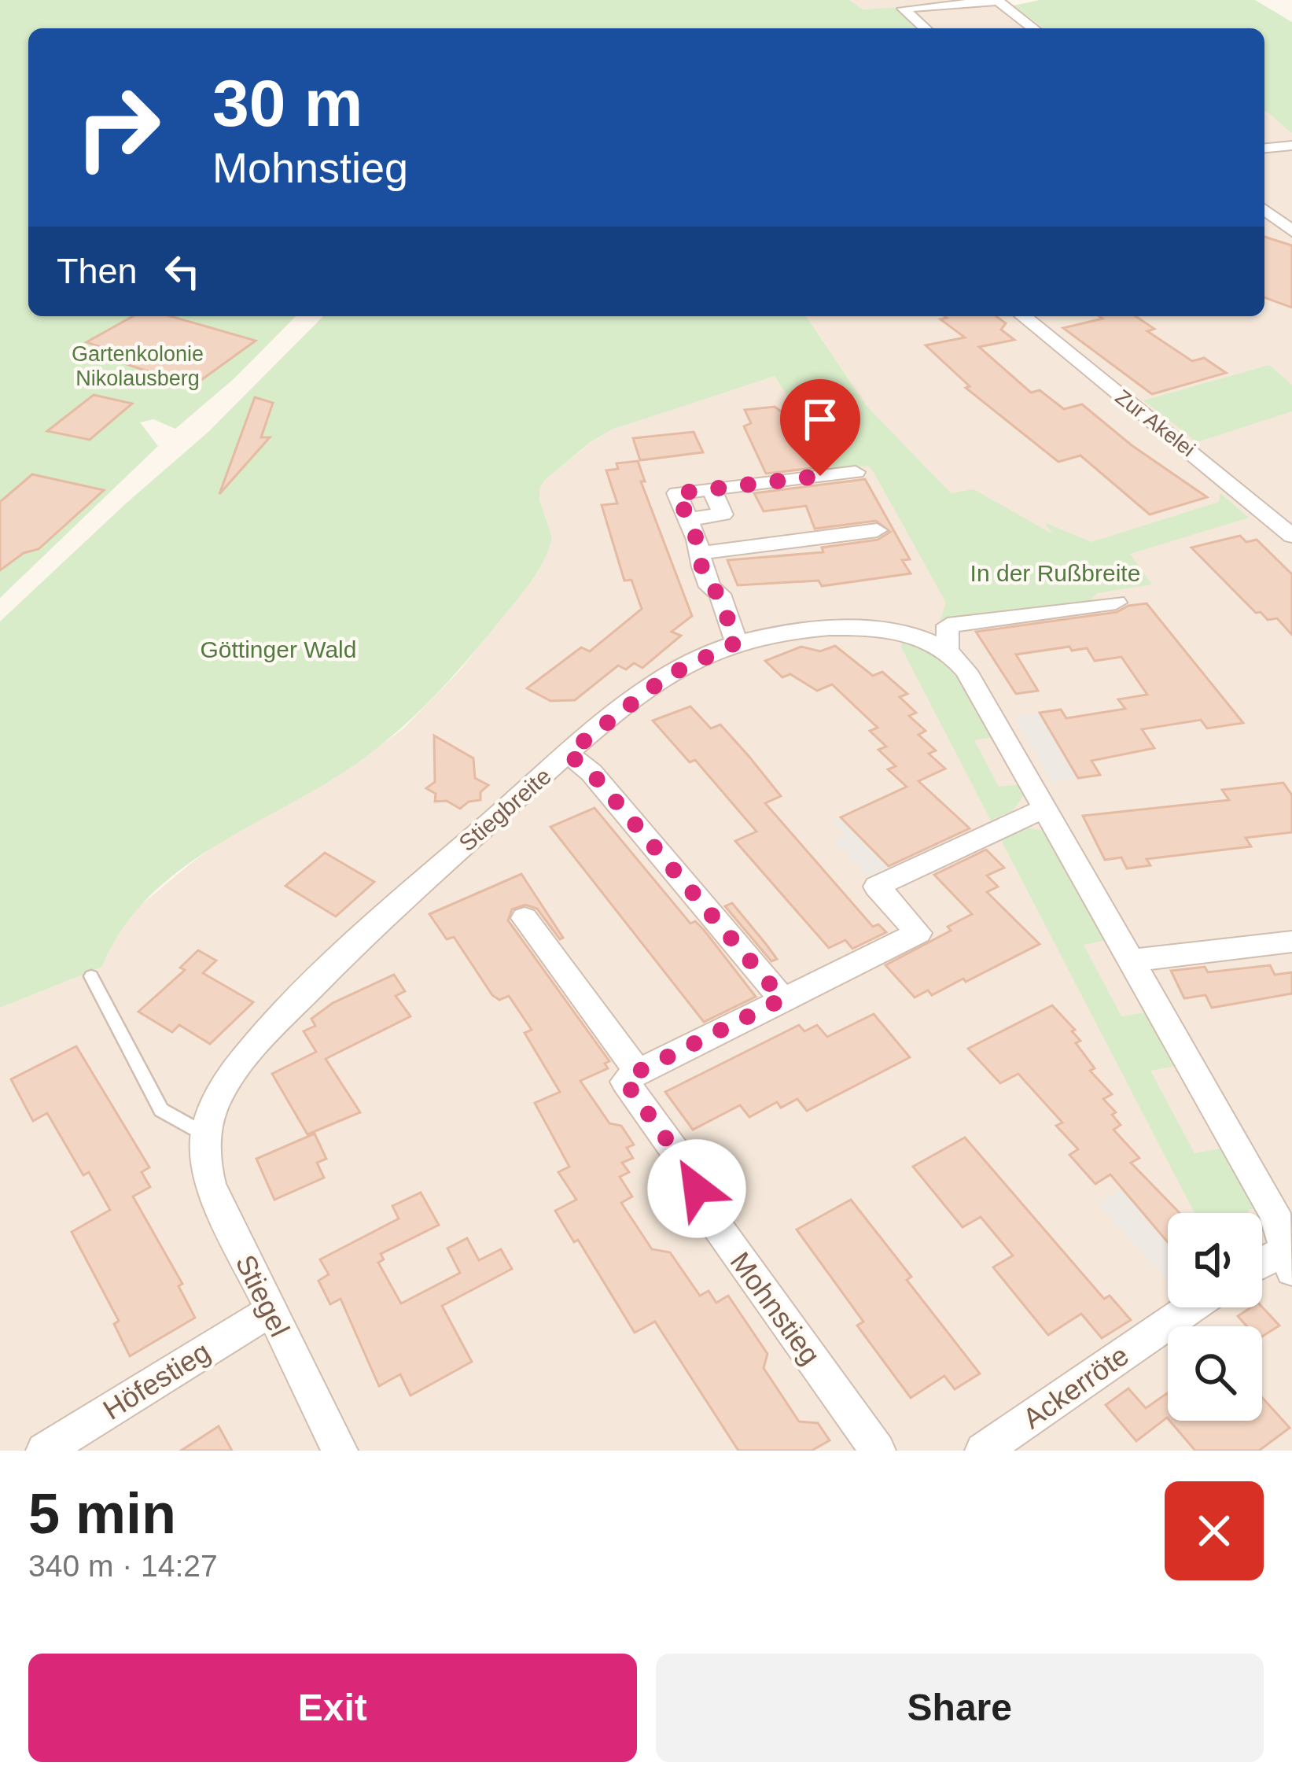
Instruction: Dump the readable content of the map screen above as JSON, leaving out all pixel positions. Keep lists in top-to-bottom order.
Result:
{
  "streets": {
    "street": [
      "Zur Akelei",
      "Stiegbreite",
      "Stiegel",
      "Mohnstieg",
      "Höfestieg",
      "Ackerröte"
    ]
  },
  "crossings": [
    ["Stiegbreite", "Stiegel"],
    ["Stiegel", "Höfestieg"]
  ],
  "parks": ["Gartenkolonie Nikolausberg", "In der Rußbreite", "Göttinger Wald"],
  "page": {
    "turn": ["30 m", "Mohnstieg"],
    "then": "Then",
    "heading": ["5 min", "340 m · 14:27"],
    "buttons": ["Exit", "Share"]
  }
}
